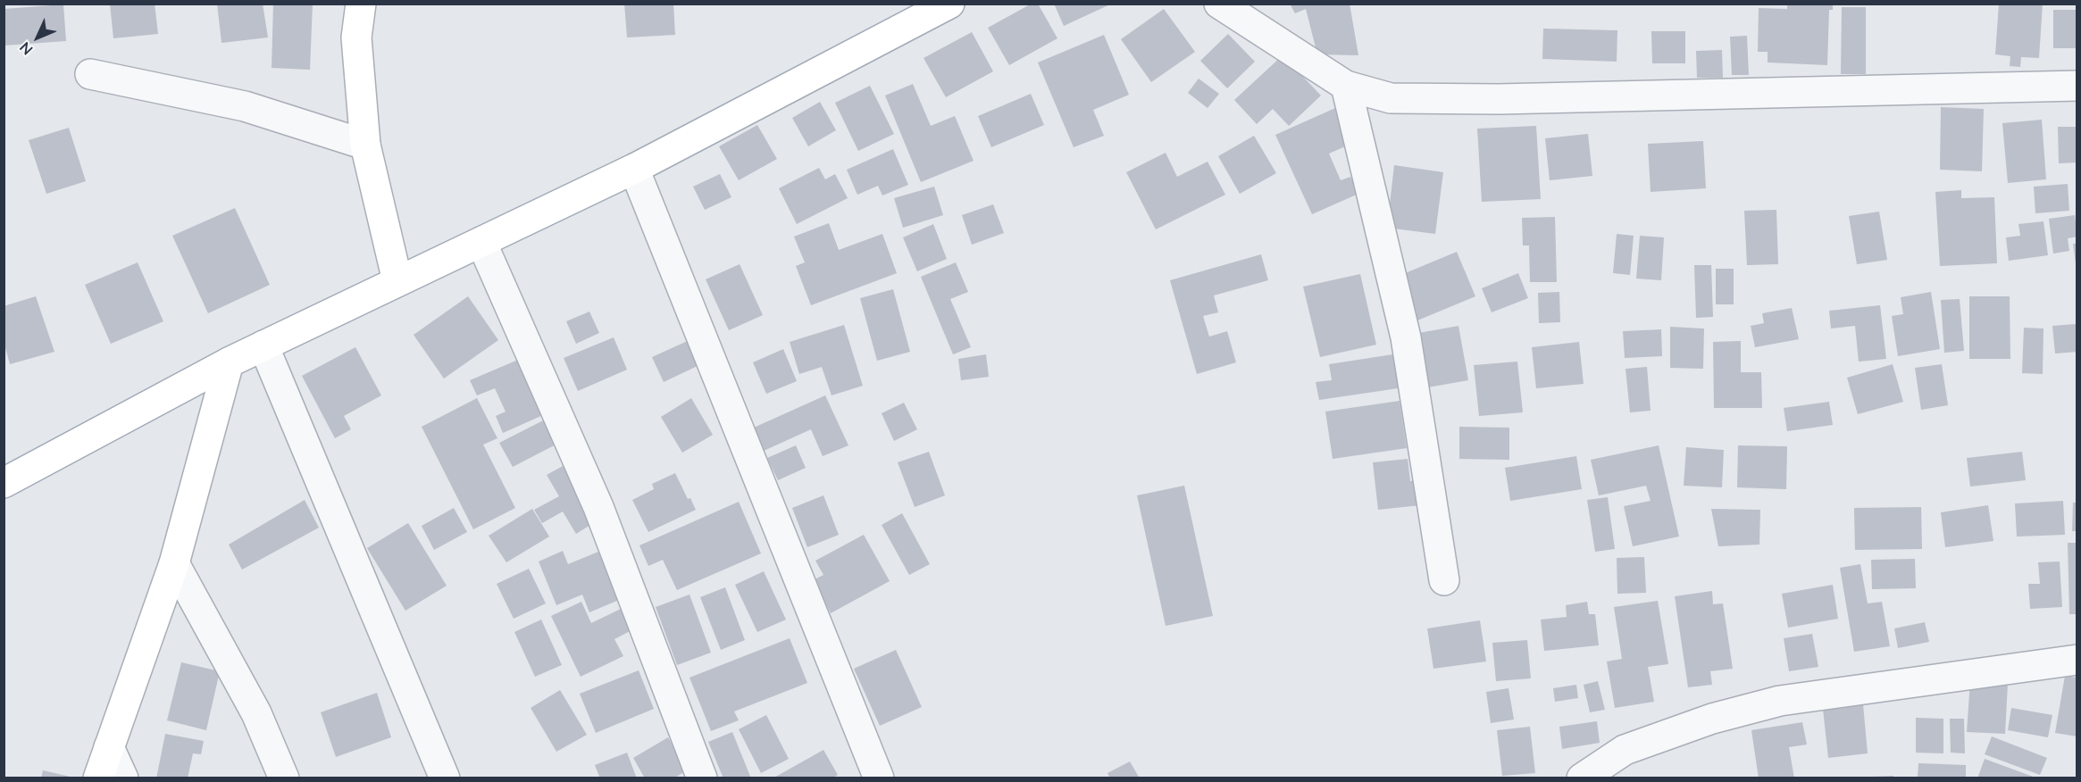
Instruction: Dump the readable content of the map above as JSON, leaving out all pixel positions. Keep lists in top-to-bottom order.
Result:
{
  "north": "bottom left"
}
